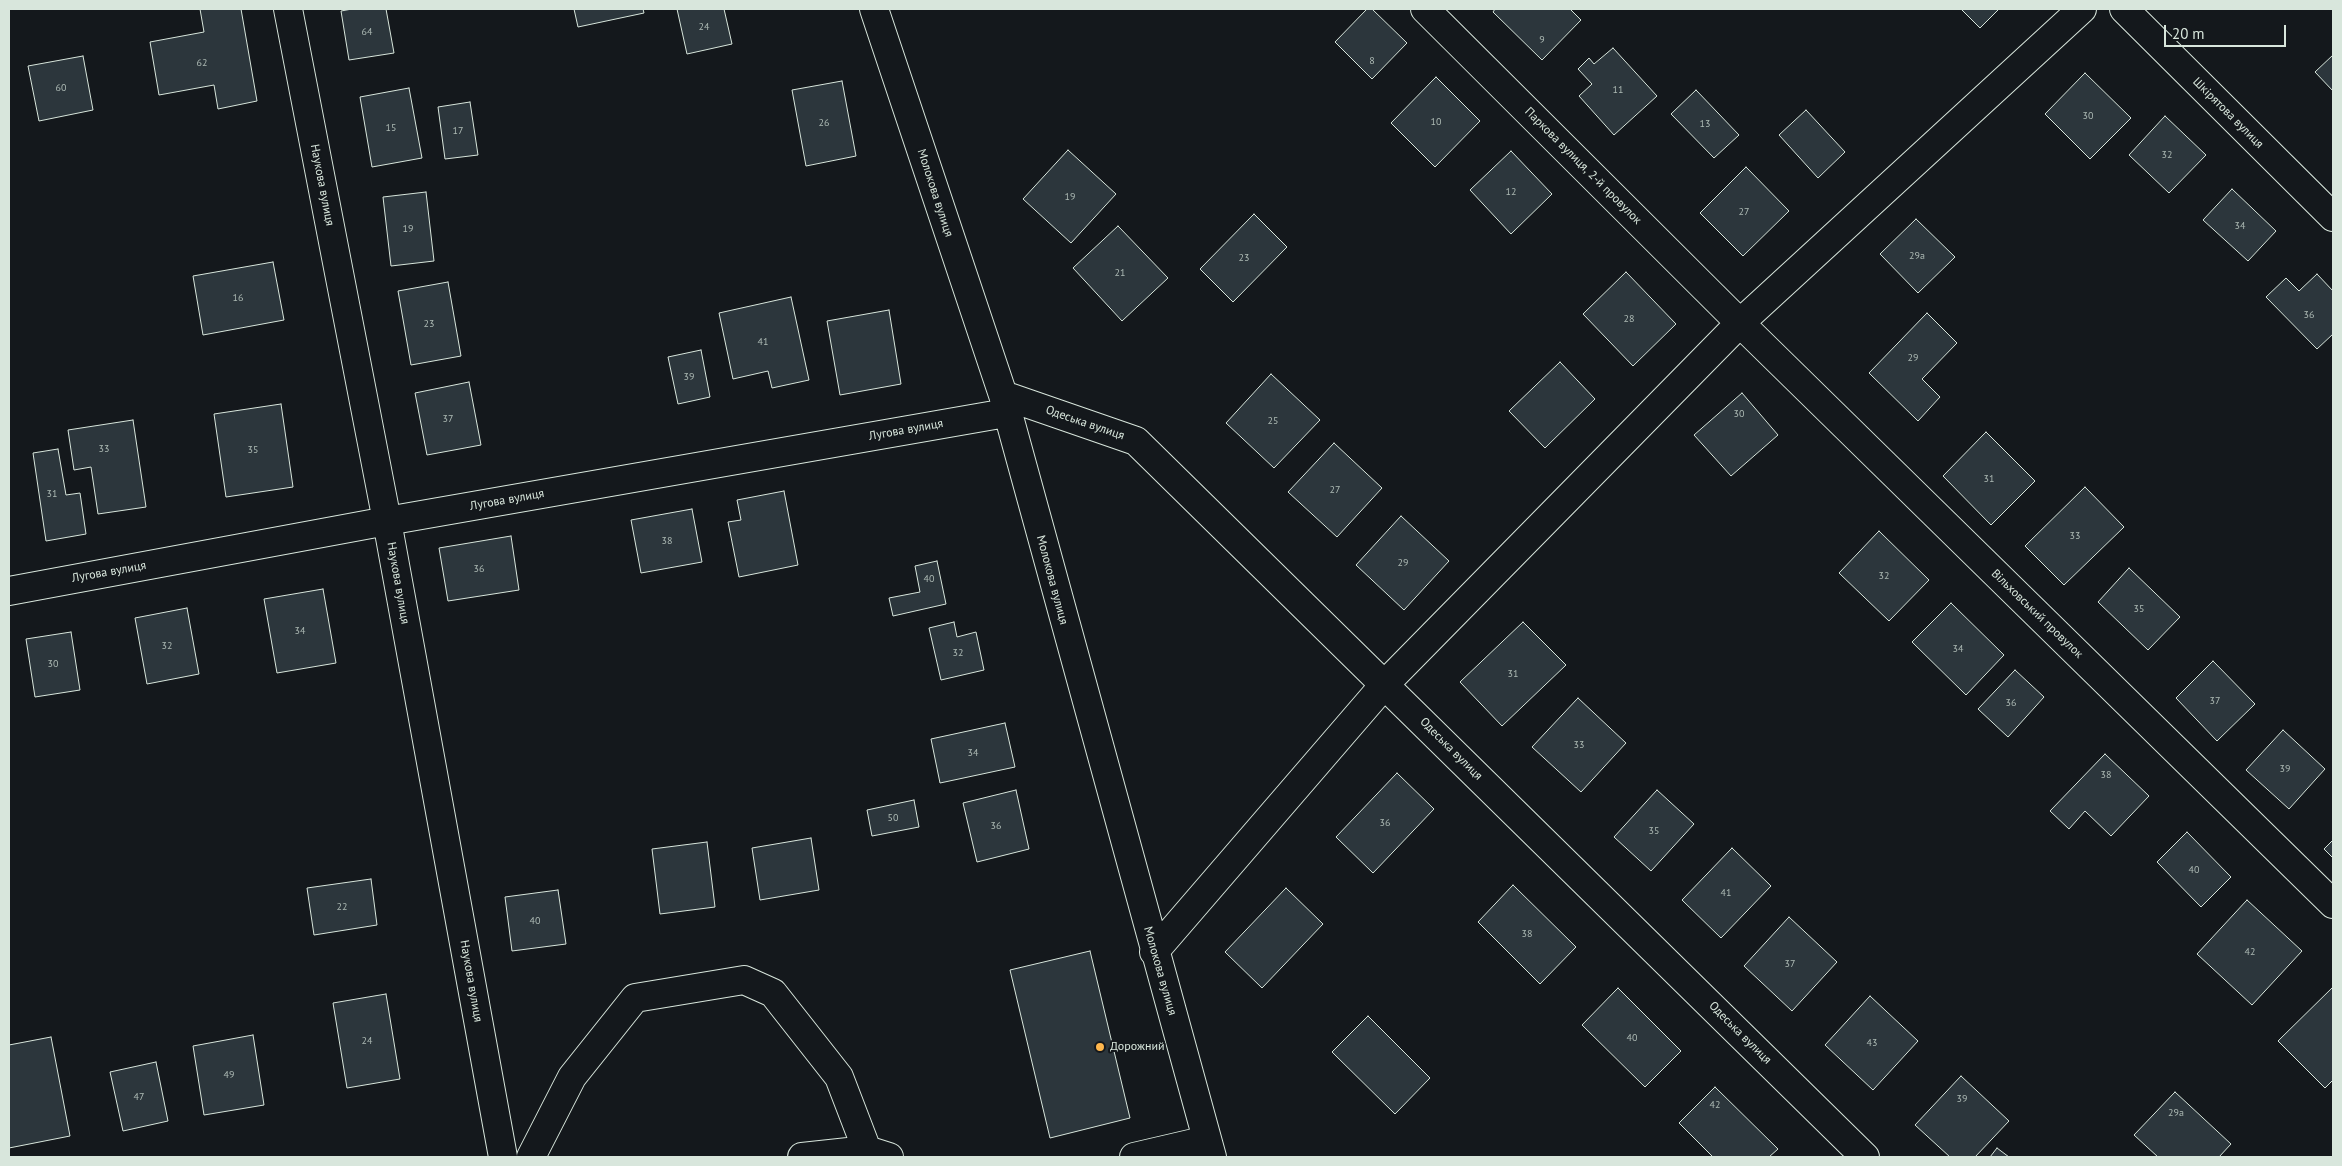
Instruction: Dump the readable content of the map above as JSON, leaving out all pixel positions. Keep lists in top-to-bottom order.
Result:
{
  "streets": {
    "street": [
      "Шкірятова вулиця",
      "Паркова вулиця, 2-й провулок",
      "Наукова вулиця",
      "Молокова вулиця",
      "Одеська вулиця",
      "Лугова вулиця",
      "Вільховський провулок"
    ]
  },
  "crossings": [
    ["Паркова вулиця, 2-й провулок", "Вільховський провулок"],
    ["Наукова вулиця", "Лугова вулиця"],
    ["Молокова вулиця", "Одеська вулиця"],
    ["Молокова вулиця", "Лугова вулиця"],
    ["Одеська вулиця", "Лугова вулиця"]
  ],
  "places": ["Дорожний"],
  "house_numbers": [
    "24",
    "64",
    "9",
    "8",
    "62",
    "60",
    "11",
    "30",
    "10",
    "26",
    "13",
    "15",
    "17",
    "32",
    "12",
    "19",
    "27",
    "34",
    "19",
    "29а",
    "23",
    "21",
    "16",
    "36",
    "28",
    "23",
    "41",
    "29",
    "39",
    "30",
    "37",
    "25",
    "33",
    "35",
    "31",
    "27",
    "31",
    "33",
    "38",
    "29",
    "36",
    "32",
    "40",
    "35",
    "34",
    "32",
    "34",
    "32",
    "30",
    "31",
    "37",
    "36",
    "33",
    "34",
    "39",
    "38",
    "50",
    "36",
    "36",
    "35",
    "40",
    "41",
    "22",
    "40",
    "38",
    "42",
    "37",
    "40",
    "24",
    "43",
    "49",
    "47",
    "39",
    "42",
    "29а"
  ],
  "scale_bar": "20 m"
}
